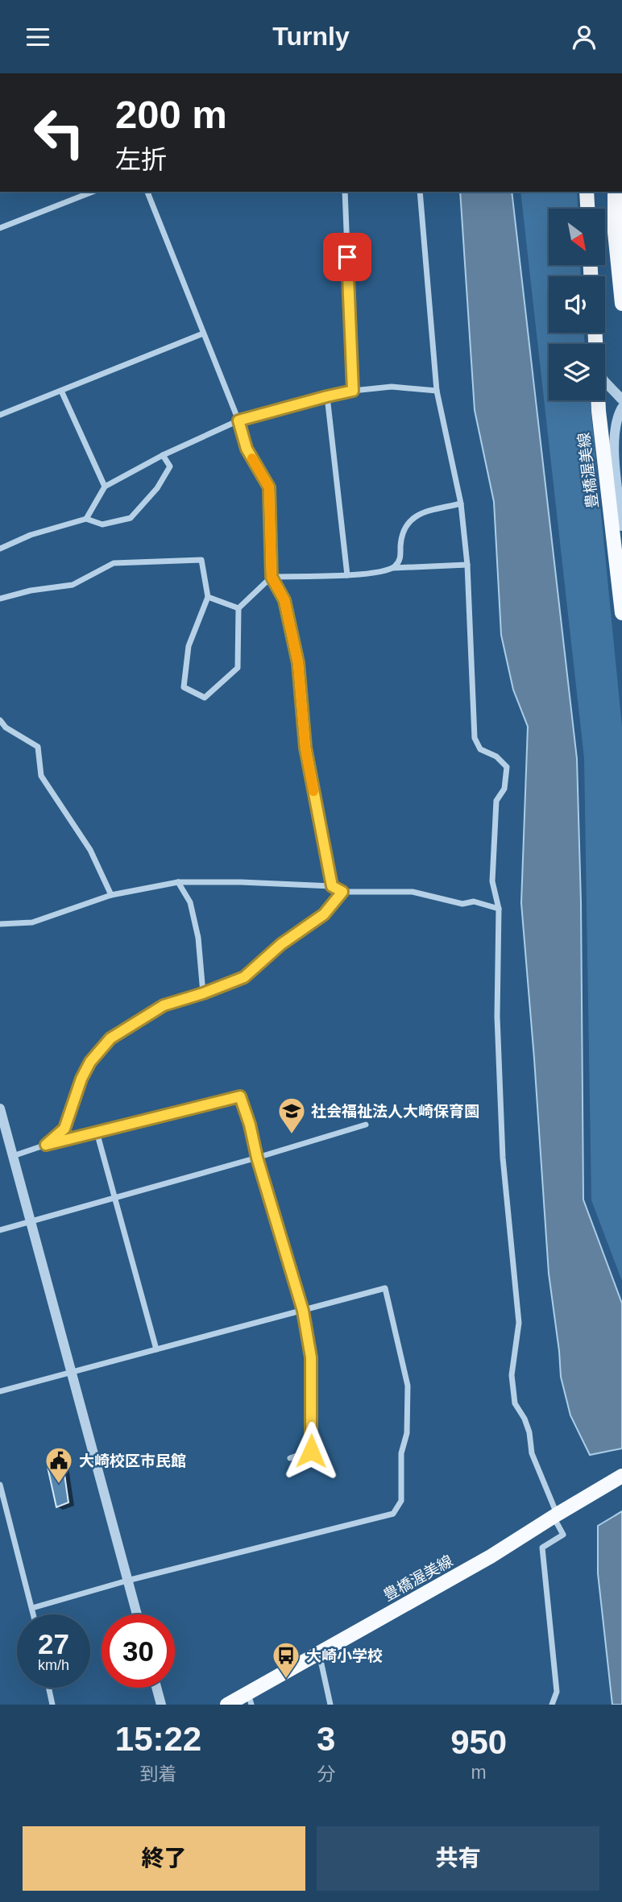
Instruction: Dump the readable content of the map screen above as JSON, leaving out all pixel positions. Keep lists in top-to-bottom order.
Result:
{
  "streets": {
    "main road": ["豊橋渥美線"]
  },
  "places": {
    "school or university": ["社会福祉法人大崎保育園"],
    "public building": ["大崎校区市民館"],
    "bus stop": ["大崎小学校"]
  },
  "north": "bottom right",
  "page": {
    "header": "Turnly",
    "turn": ["200 m", "左折"],
    "speed": "27 km/h",
    "limit": "30",
    "eta": [
      "15:22",
      "到着",
      "3",
      "分",
      "950",
      "m"
    ],
    "buttons": ["終了", "共有"]
  }
}
